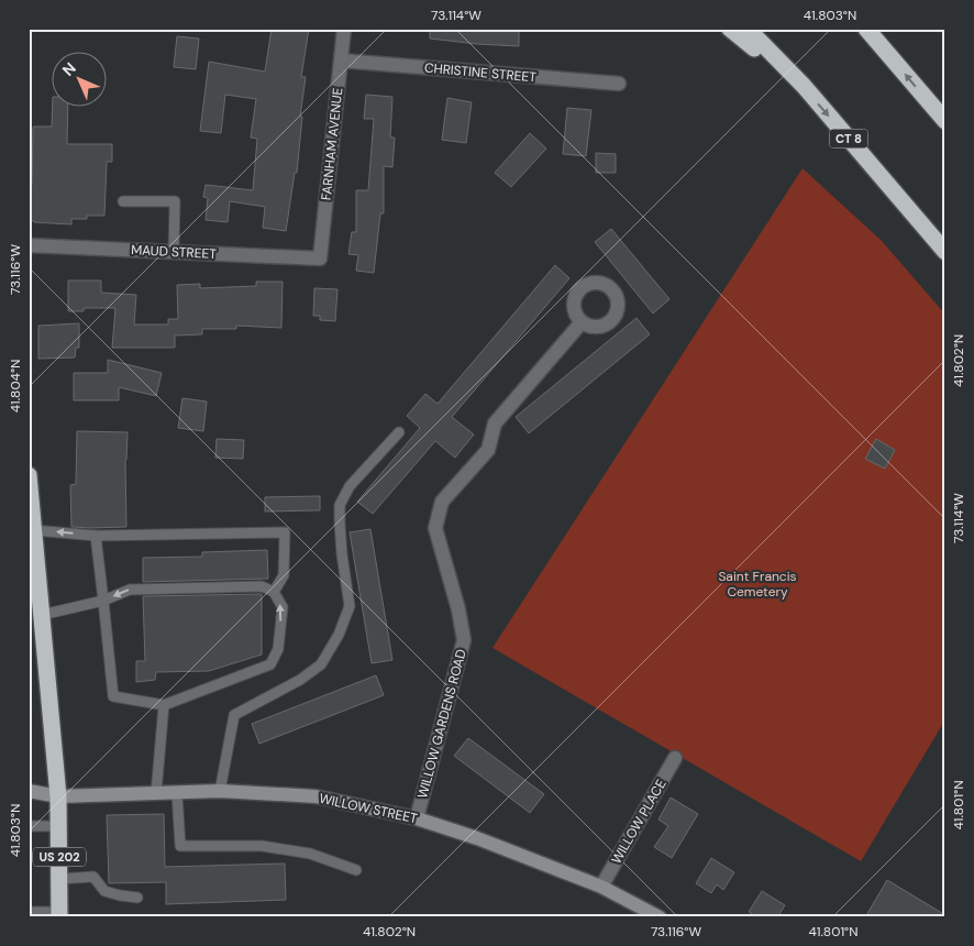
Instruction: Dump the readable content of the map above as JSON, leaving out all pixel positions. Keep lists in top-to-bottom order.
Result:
{
  "streets": {
    "highway": ["CT 8", "US 202"],
    "main road": ["WILLOW STREET"],
    "street": [
      "CHRISTINE STREET",
      "FARNHAM AVENUE",
      "MAUD STREET",
      "WILLOW GARDENS ROAD",
      "WILLOW PLACE"
    ]
  },
  "crossings": [
    ["CHRISTINE STREET", "FARNHAM AVENUE"],
    ["FARNHAM AVENUE", "MAUD STREET"],
    ["WILLOW GARDENS ROAD", "WILLOW STREET"],
    ["WILLOW STREET", "WILLOW PLACE"],
    ["WILLOW STREET", "US 202"]
  ],
  "parks": ["Saint Francis Cemetery"],
  "north": "top left",
  "coordinates": [
    "73.114°W",
    "41.803°N",
    "73.116°W",
    "41.802°N",
    "41.804°N",
    "41.801°N"
  ]
}
